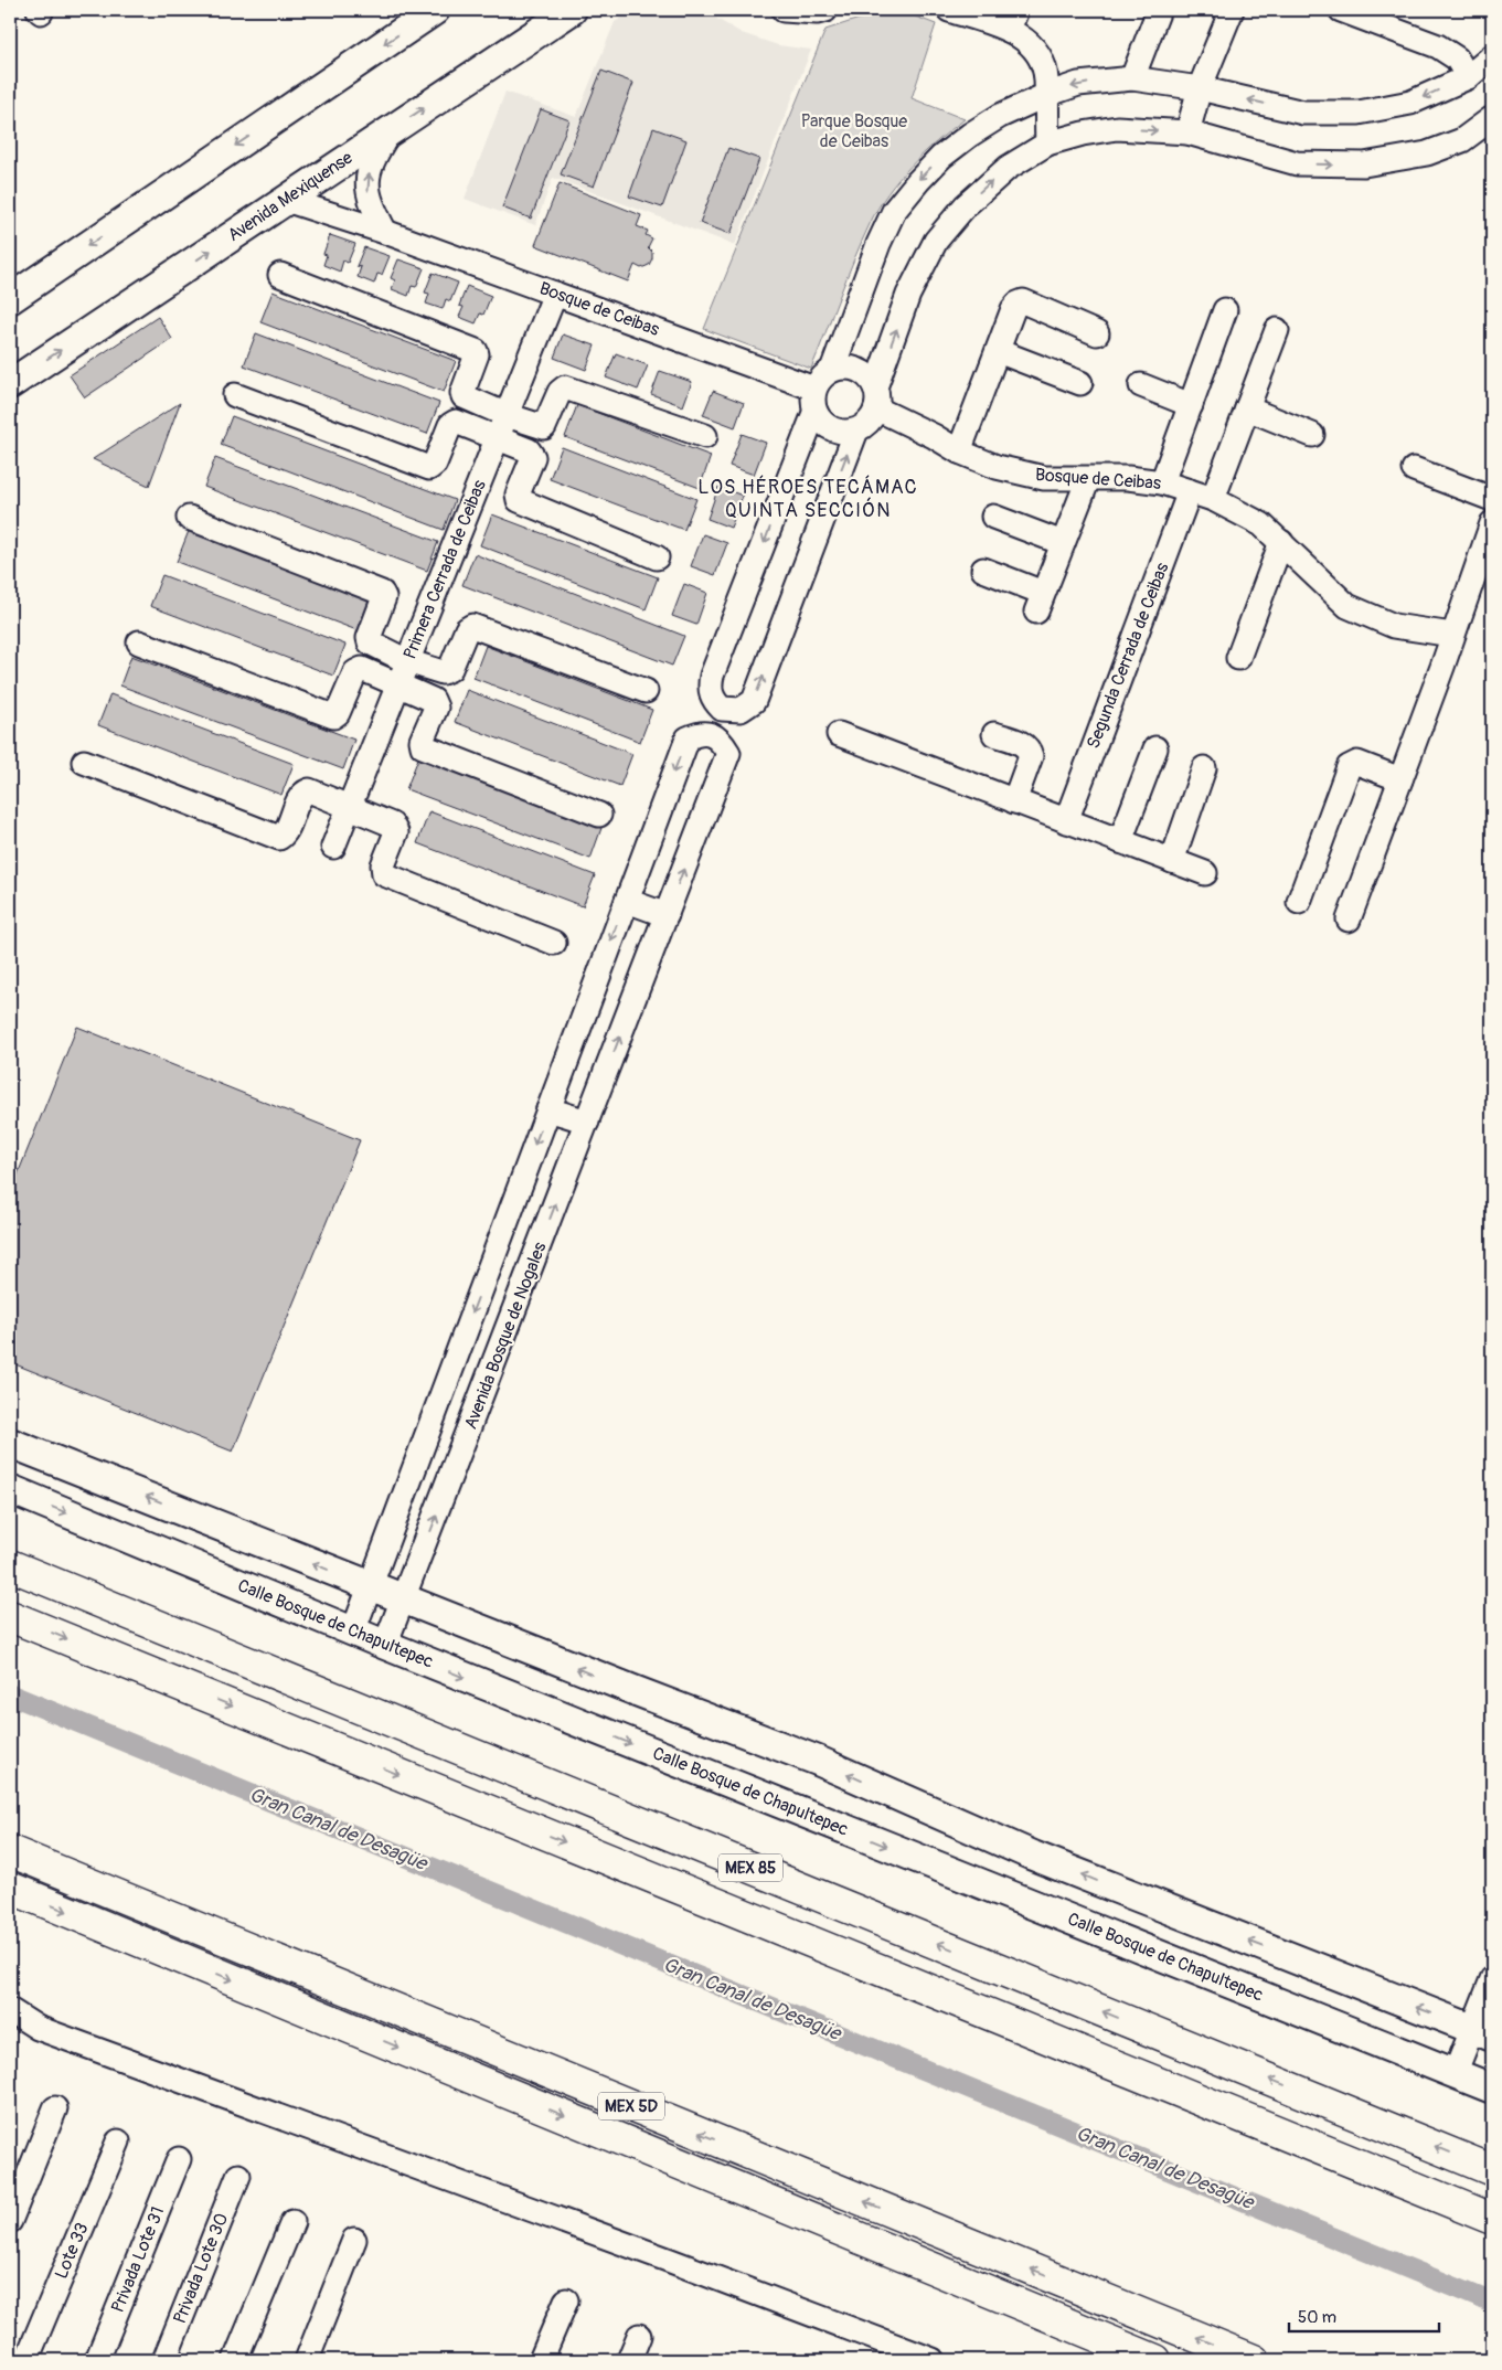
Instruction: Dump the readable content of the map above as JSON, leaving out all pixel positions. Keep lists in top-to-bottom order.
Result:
{
  "streets": {
    "highway": ["MEX 85", "MEX 5D"],
    "main road": ["Avenida Mexiquense", "Calle Bosque de Chapultepec"],
    "street": [
      "Bosque de Ceibas",
      "Primera Cerrada de Ceibas",
      "Segunda Cerrada de Ceibas",
      "Avenida Bosque de Nogales",
      "Lote 33",
      "Privada Lote 31",
      "Privada Lote 30"
    ]
  },
  "crossings": [
    ["Avenida Mexiquense", "Bosque de Ceibas"],
    ["Bosque de Ceibas", "Primera Cerrada de Ceibas"],
    ["Bosque de Ceibas", "Segunda Cerrada de Ceibas"],
    ["Avenida Bosque de Nogales", "Calle Bosque de Chapultepec"]
  ],
  "districts": ["LOS HÉROES TECÁMAC QUINTA SECCIÓN"],
  "water": ["Gran Canal de Desagüe"],
  "parks": ["Parque Bosque de Ceibas"],
  "scale_bar": "50 m"
}
